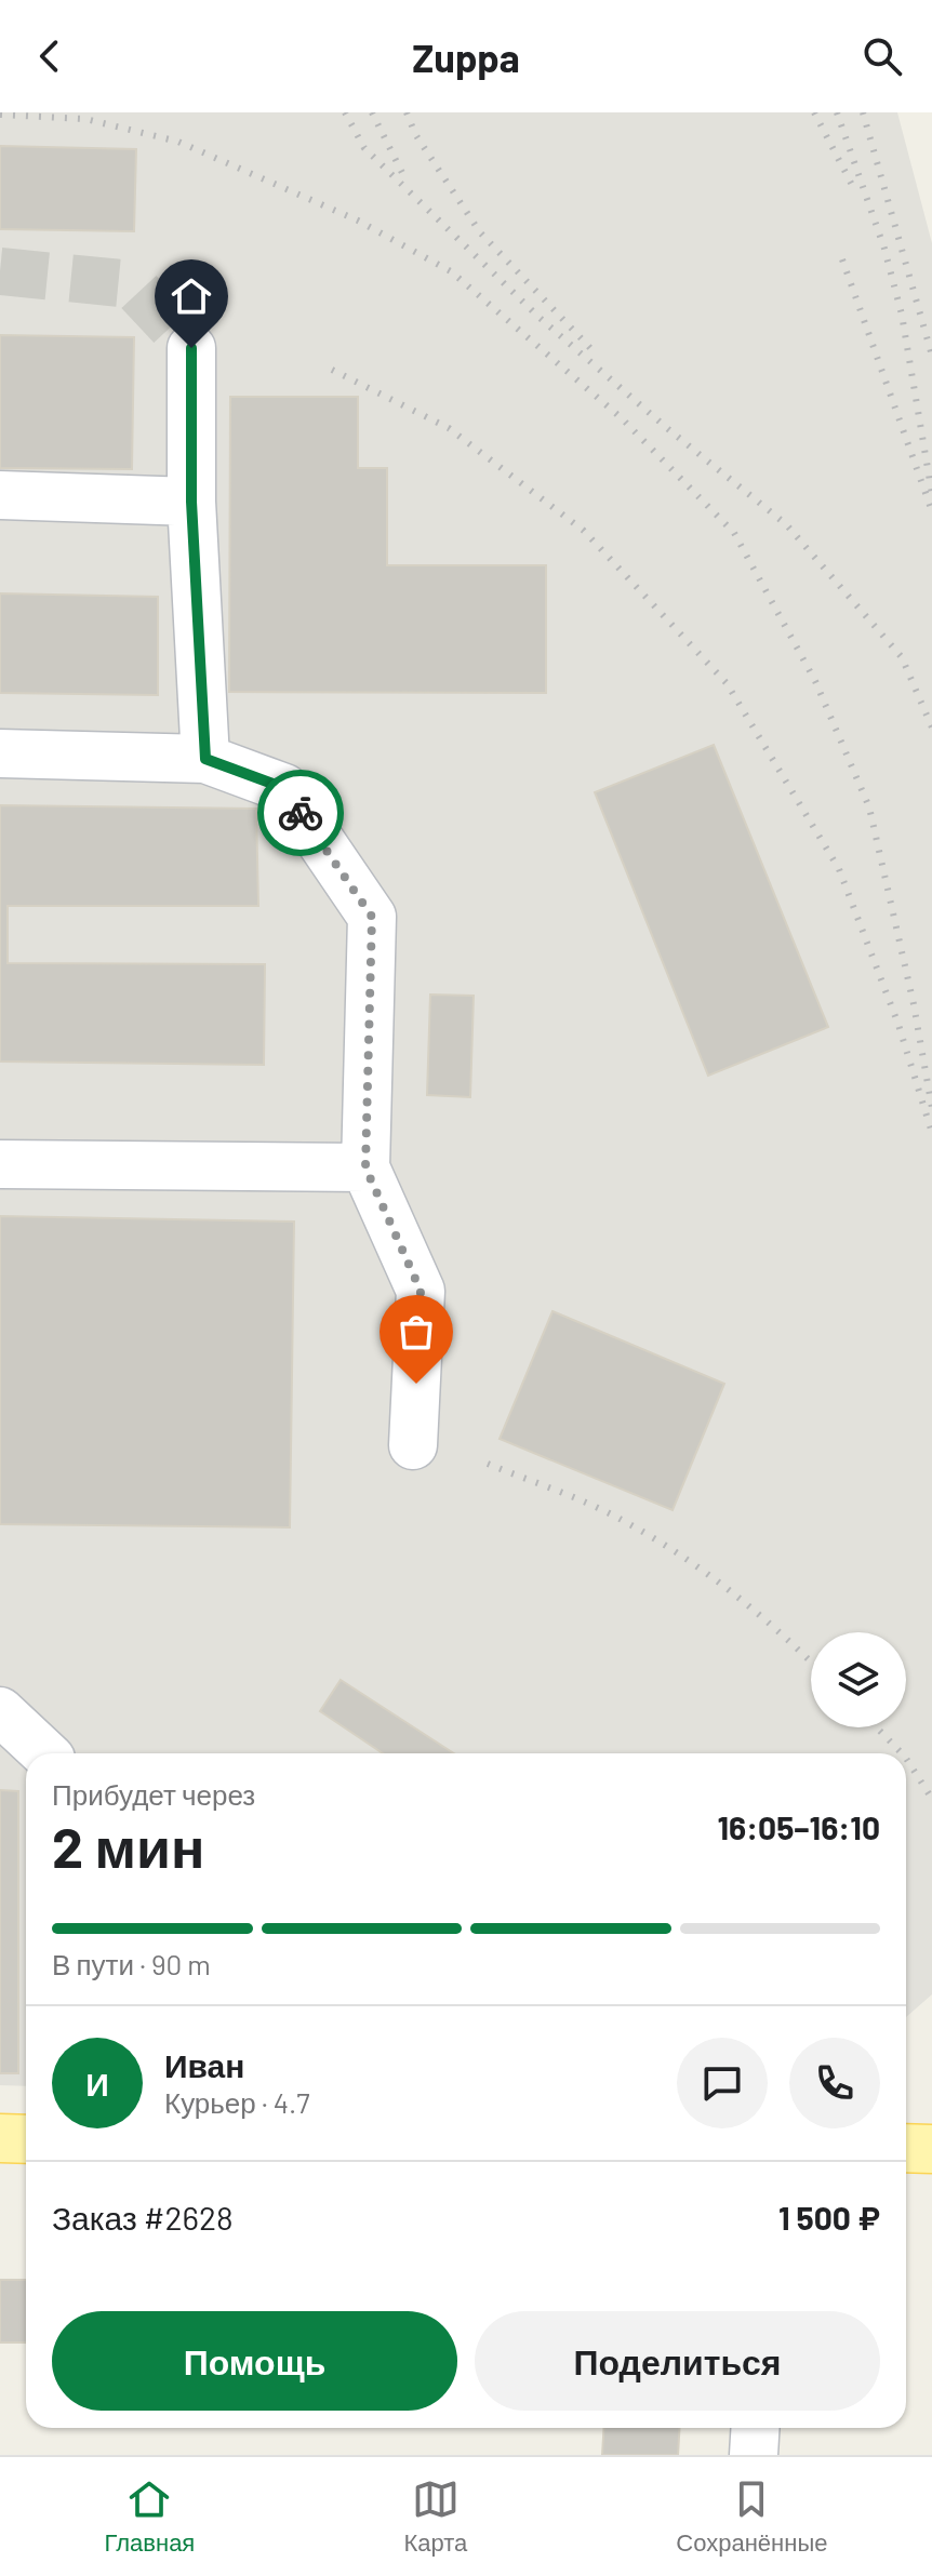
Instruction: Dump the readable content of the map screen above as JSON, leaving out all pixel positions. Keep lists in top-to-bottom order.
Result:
{
  "page": {
    "header": "Zuppa",
    "heading": ["2 мин", "Прибудет через", "16:05–16:10"],
    "panel": [
      "Иван",
      "Курьер · 4.7",
      "Заказ #2628",
      "1 500 ₽"
    ],
    "bar": "В пути · 90 m",
    "round": "И",
    "buttons": ["Помощь", "Поделиться"],
    "tabs": ["Главная", "Карта", "Сохранённые"]
  }
}
